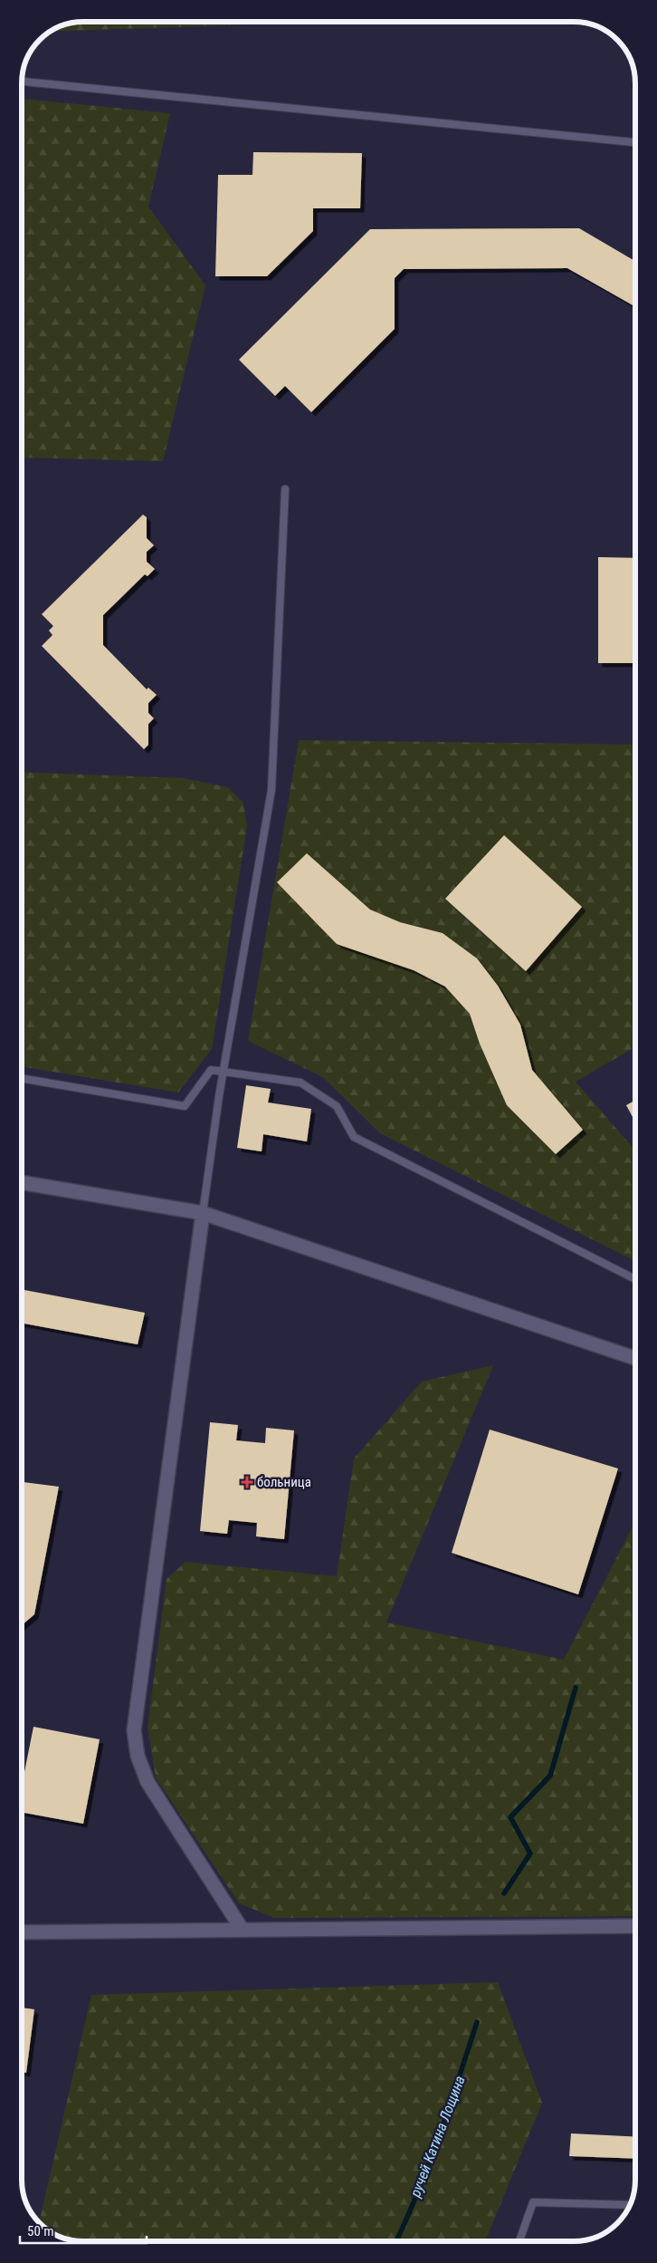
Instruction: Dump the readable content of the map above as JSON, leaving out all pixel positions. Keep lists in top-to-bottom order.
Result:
{
  "water": ["ручей Катина Лощина"],
  "places": {
    "health": ["больница"]
  },
  "scale_bar": "50 m"
}
